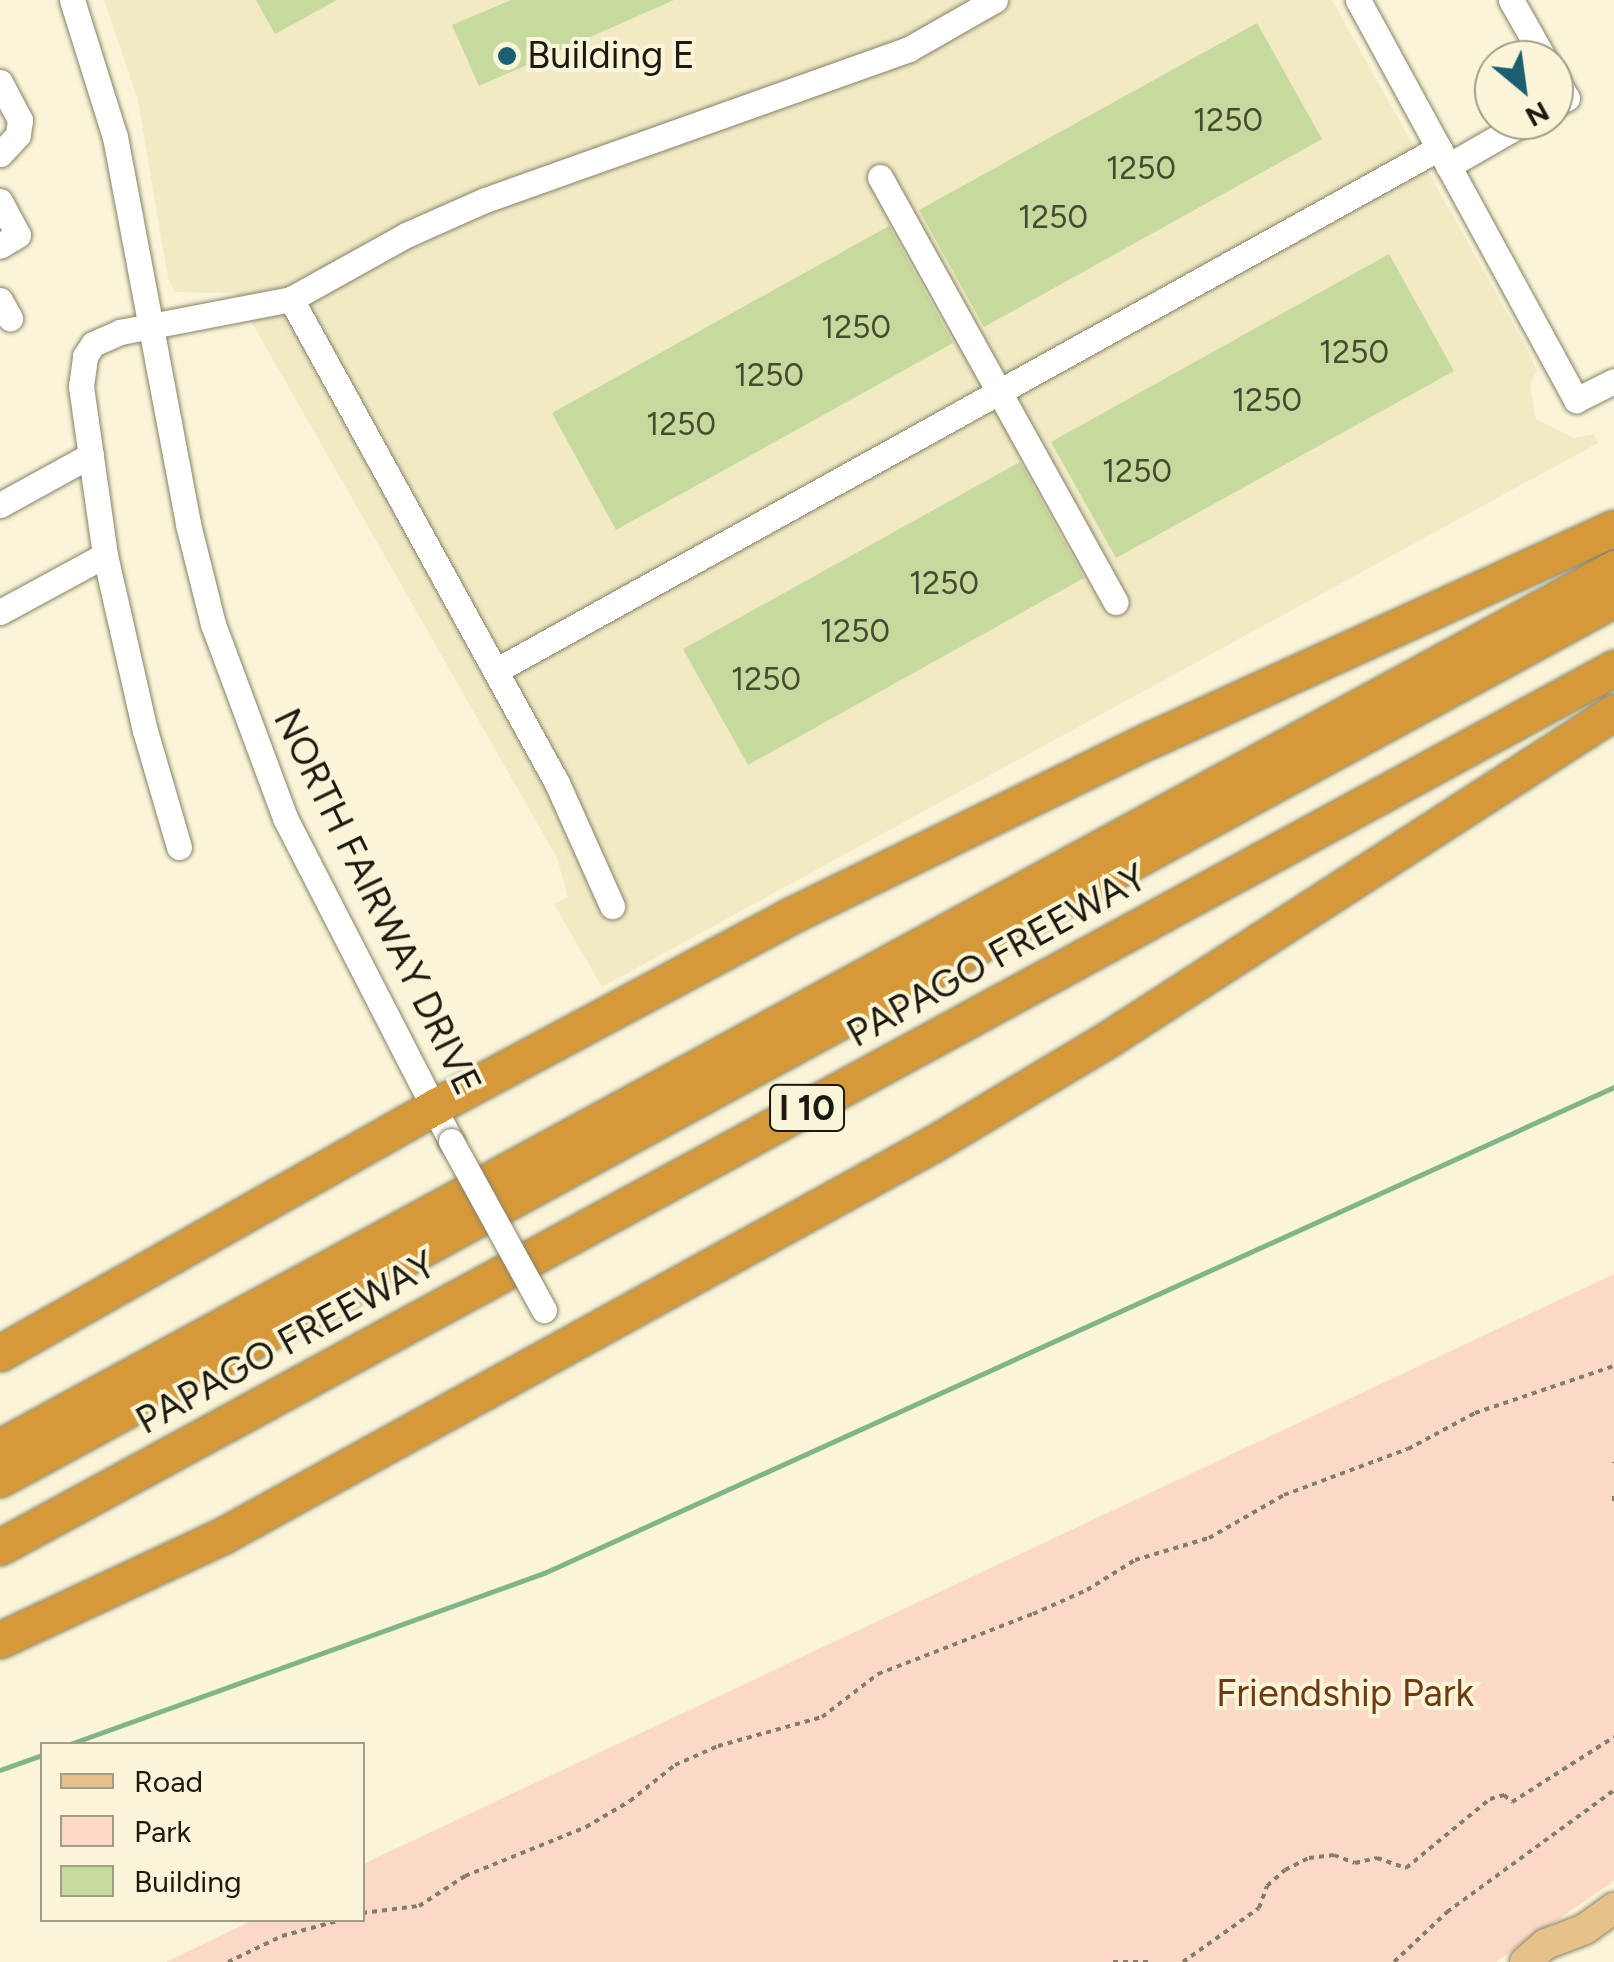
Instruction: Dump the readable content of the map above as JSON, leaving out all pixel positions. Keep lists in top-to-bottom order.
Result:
{
  "streets": {
    "highway": ["PAPAGO FREEWAY", "I 10"],
    "street": ["NORTH FAIRWAY DRIVE"]
  },
  "parks": ["Friendship Park"],
  "places": ["Building E"],
  "house_numbers": [
    "1250",
    "1250",
    "1250",
    "1250",
    "1250",
    "1250",
    "1250",
    "1250",
    "1250",
    "1250",
    "1250",
    "1250"
  ],
  "legend": ["Road", "Park", "Building"],
  "north": "bottom right"
}
